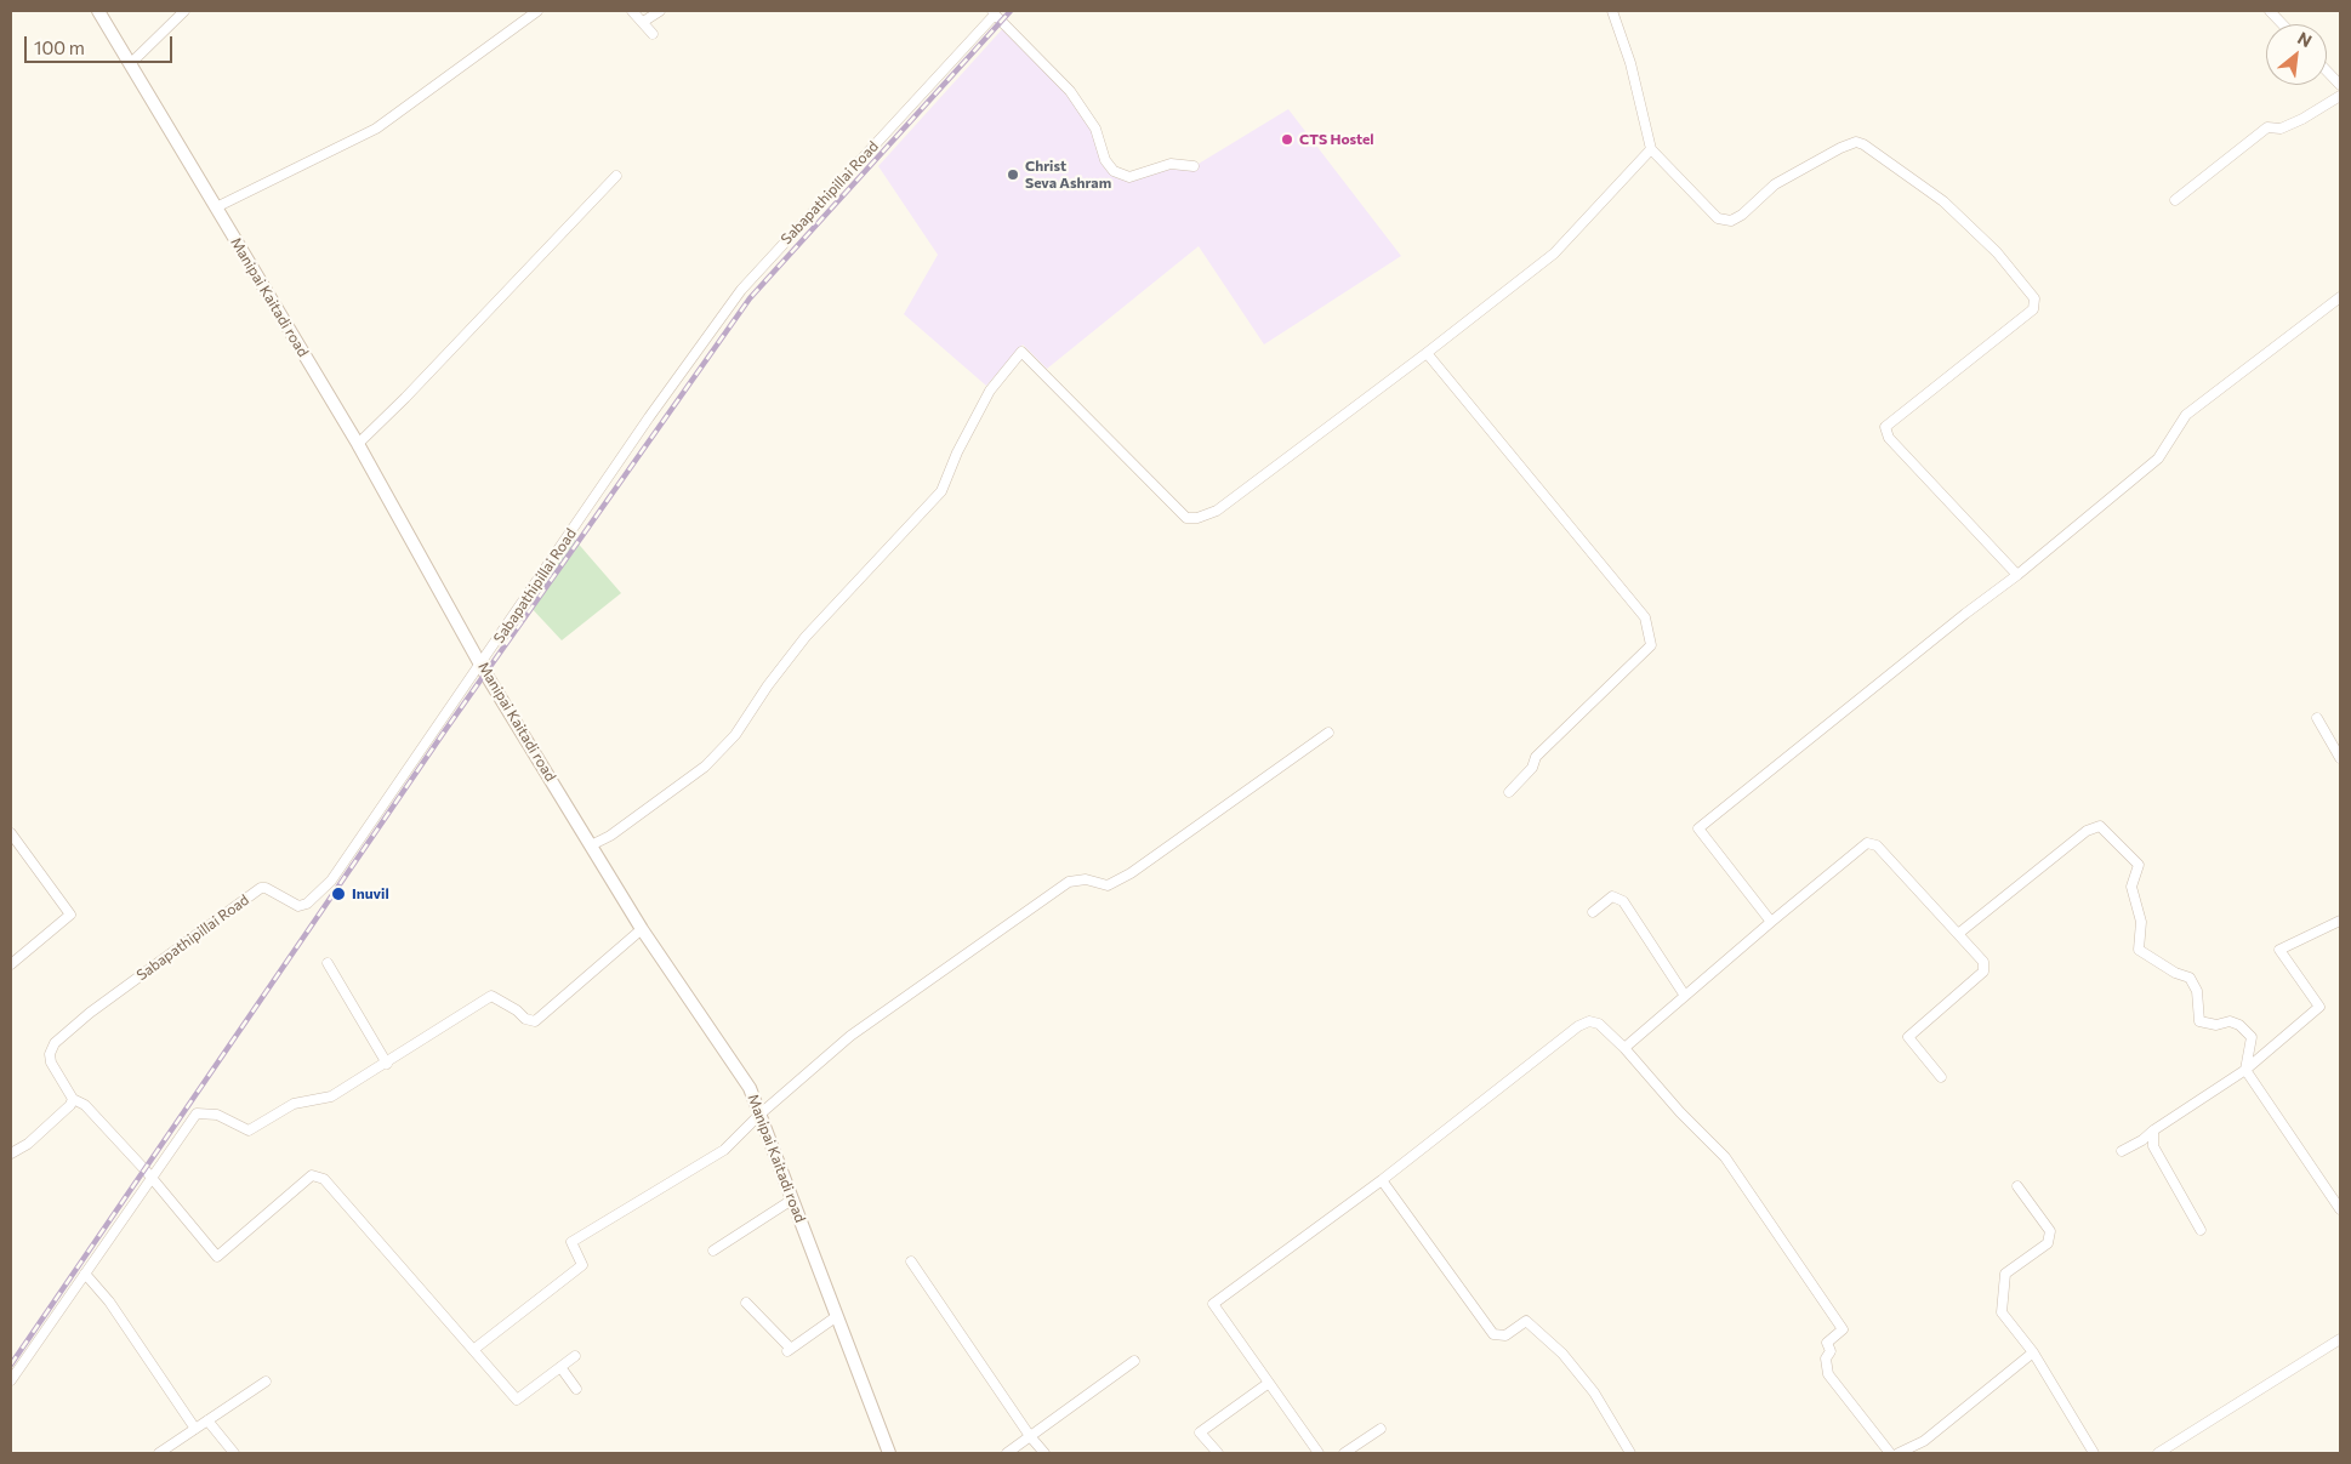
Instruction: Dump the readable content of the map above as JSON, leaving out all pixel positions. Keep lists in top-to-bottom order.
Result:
{
  "streets": {
    "main road": ["Manipai Kaitadi road"],
    "street": ["Sabapathipillai Road"]
  },
  "crossings": [
    ["Sabapathipillai Road", "Manipai Kaitadi road"]
  ],
  "places": ["CTS Hostel", "Christ Seva Ashram", "Inuvil"],
  "scale_bar": "100 m",
  "north": "top right"
}
